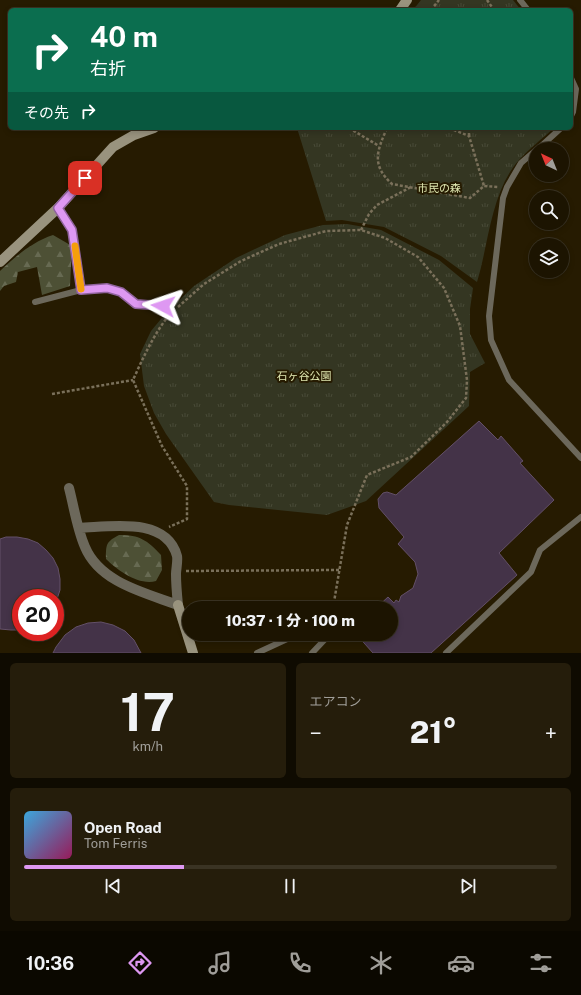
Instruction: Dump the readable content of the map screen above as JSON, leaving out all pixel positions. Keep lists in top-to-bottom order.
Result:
{
  "parks": ["市民の森", "石ヶ谷公園"],
  "north": "top left",
  "page": {
    "turn": ["40 m", "右折"],
    "then": "その先",
    "limit": "20",
    "trip": "10:37 · 1 分 · 100 m",
    "tile": [
      ["17", "km/h"],
      "エアコン"
    ],
    "heat": ["−", "21°", "+"],
    "song": ["Open Road", "Tom Ferris"],
    "tabs": "10:36"
  }
}
